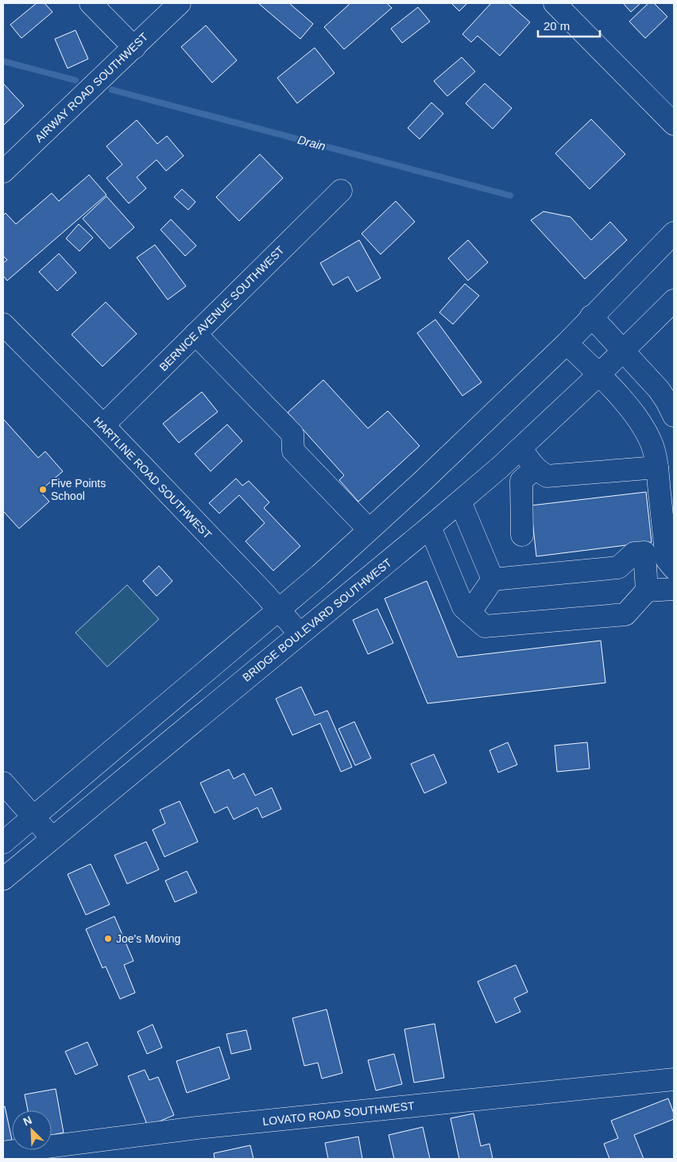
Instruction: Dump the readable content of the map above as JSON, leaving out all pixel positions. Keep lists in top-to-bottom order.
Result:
{
  "streets": {
    "main road": [
      "AIRWAY ROAD SOUTHWEST",
      "BERNICE AVENUE SOUTHWEST",
      "HARTLINE ROAD SOUTHWEST",
      "BRIDGE BOULEVARD SOUTHWEST",
      "LOVATO ROAD SOUTHWEST"
    ]
  },
  "crossings": [
    ["BERNICE AVENUE SOUTHWEST", "HARTLINE ROAD SOUTHWEST"],
    ["HARTLINE ROAD SOUTHWEST", "BRIDGE BOULEVARD SOUTHWEST"]
  ],
  "water": ["Drain"],
  "places": ["Five Points School", "Joe's Moving"],
  "scale_bar": "20 m",
  "north": "top left"
}
